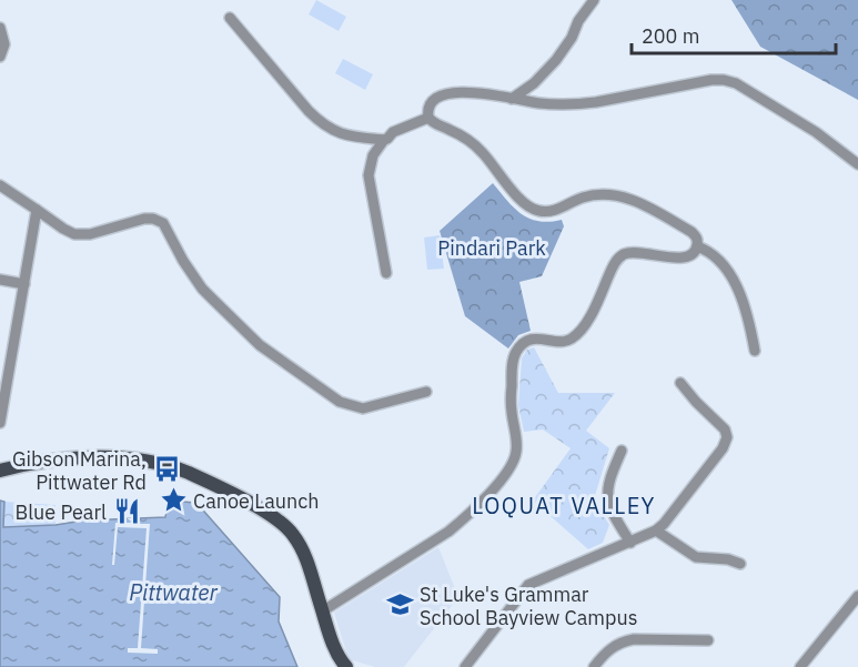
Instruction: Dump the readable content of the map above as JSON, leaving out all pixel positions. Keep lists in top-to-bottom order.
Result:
{
  "districts": ["LOQUAT VALLEY"],
  "water": ["Pittwater"],
  "parks": ["Pindari Park"],
  "places": {
    "bus stop": ["Gibson Marina, Pittwater Rd"],
    "place": ["Canoe Launch"],
    "restaurant": ["Blue Pearl"],
    "school or university": ["St Luke's Grammar School Bayview Campus"]
  },
  "scale_bar": "200 m"
}
